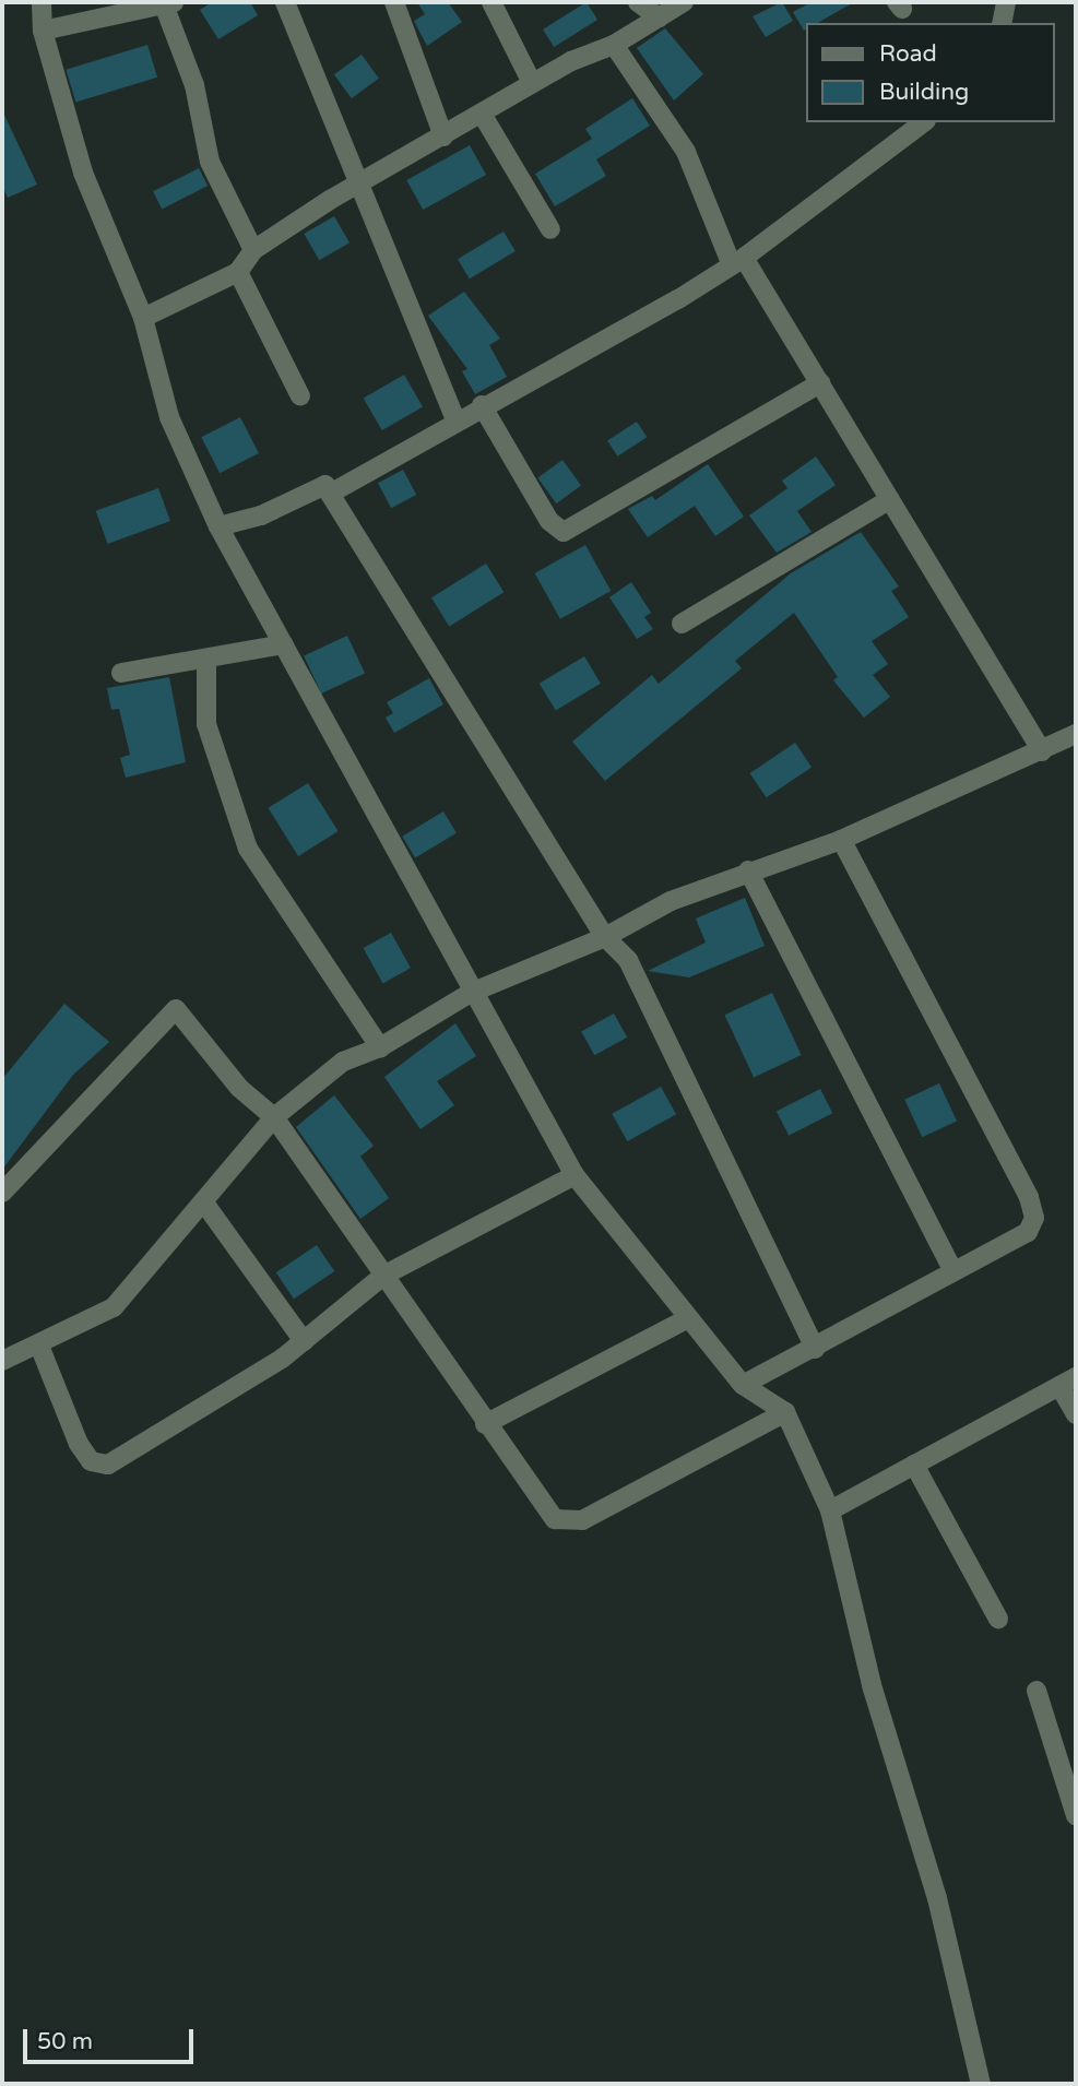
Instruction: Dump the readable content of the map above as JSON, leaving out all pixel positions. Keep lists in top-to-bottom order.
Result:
{
  "legend": ["Road", "Building"],
  "scale_bar": "50 m"
}
